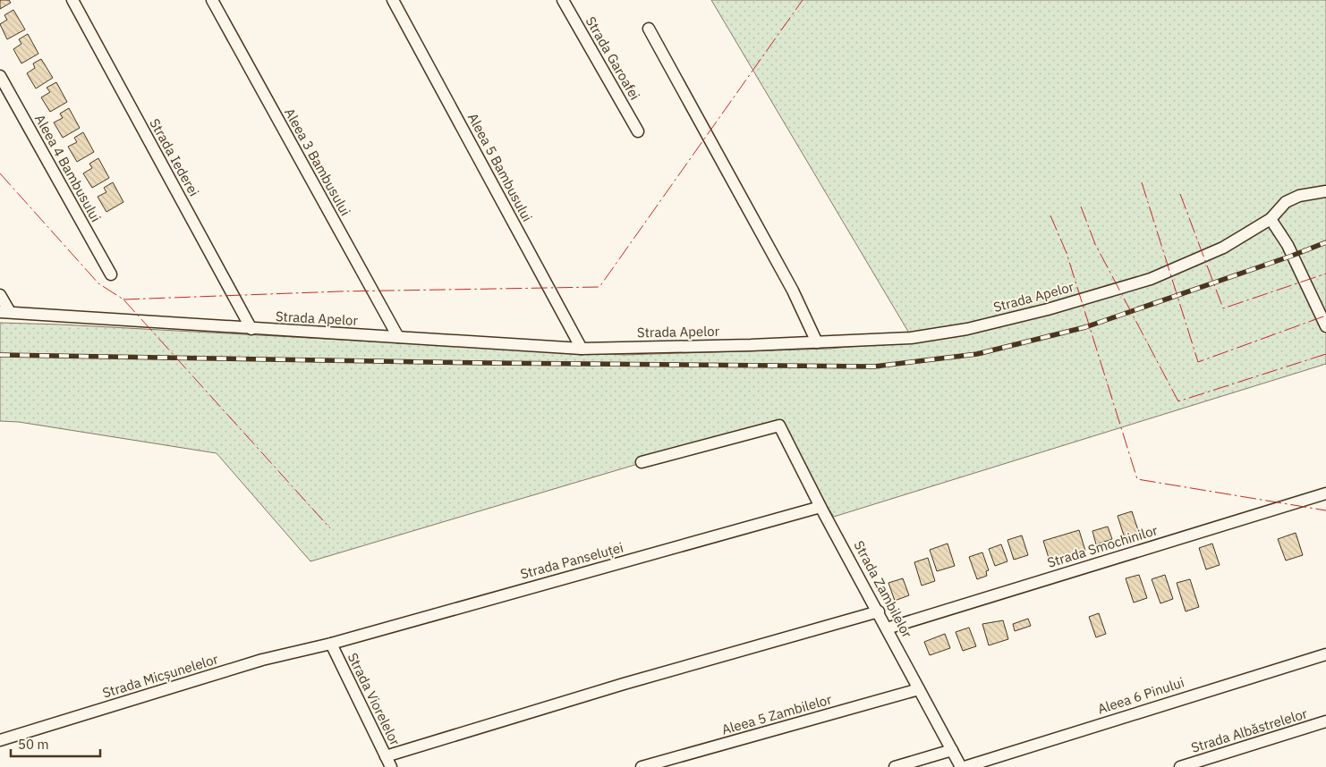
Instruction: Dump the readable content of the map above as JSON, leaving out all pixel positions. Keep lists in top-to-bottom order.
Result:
{
  "streets": {
    "street": [
      "Strada Garoafei",
      "Strada Iederei",
      "Aleea 3 Bambusului",
      "Aleea 5 Bambusului",
      "Aleea 4 Bambusului",
      "Strada Apelor",
      "Strada Smochinilor",
      "Strada Panseluței",
      "Strada Zambilelor",
      "Strada Micșunelelor",
      "Aleea 6 Pinului",
      "Strada Viorelelor",
      "Aleea 5 Zambilelor",
      "Strada Albăstrelelor"
    ]
  },
  "crossings": [
    ["Strada Iederei", "Strada Apelor"],
    ["Aleea 3 Bambusului", "Strada Apelor"],
    ["Aleea 5 Bambusului", "Strada Apelor"],
    ["Strada Smochinilor", "Strada Zambilelor"],
    ["Strada Panseluței", "Strada Zambilelor"],
    ["Strada Panseluței", "Strada Micșunelelor"],
    ["Strada Panseluței", "Strada Viorelelor"],
    ["Strada Zambilelor", "Aleea 5 Zambilelor"],
    ["Strada Micșunelelor", "Strada Viorelelor"]
  ],
  "scale_bar": "50 m"
}
